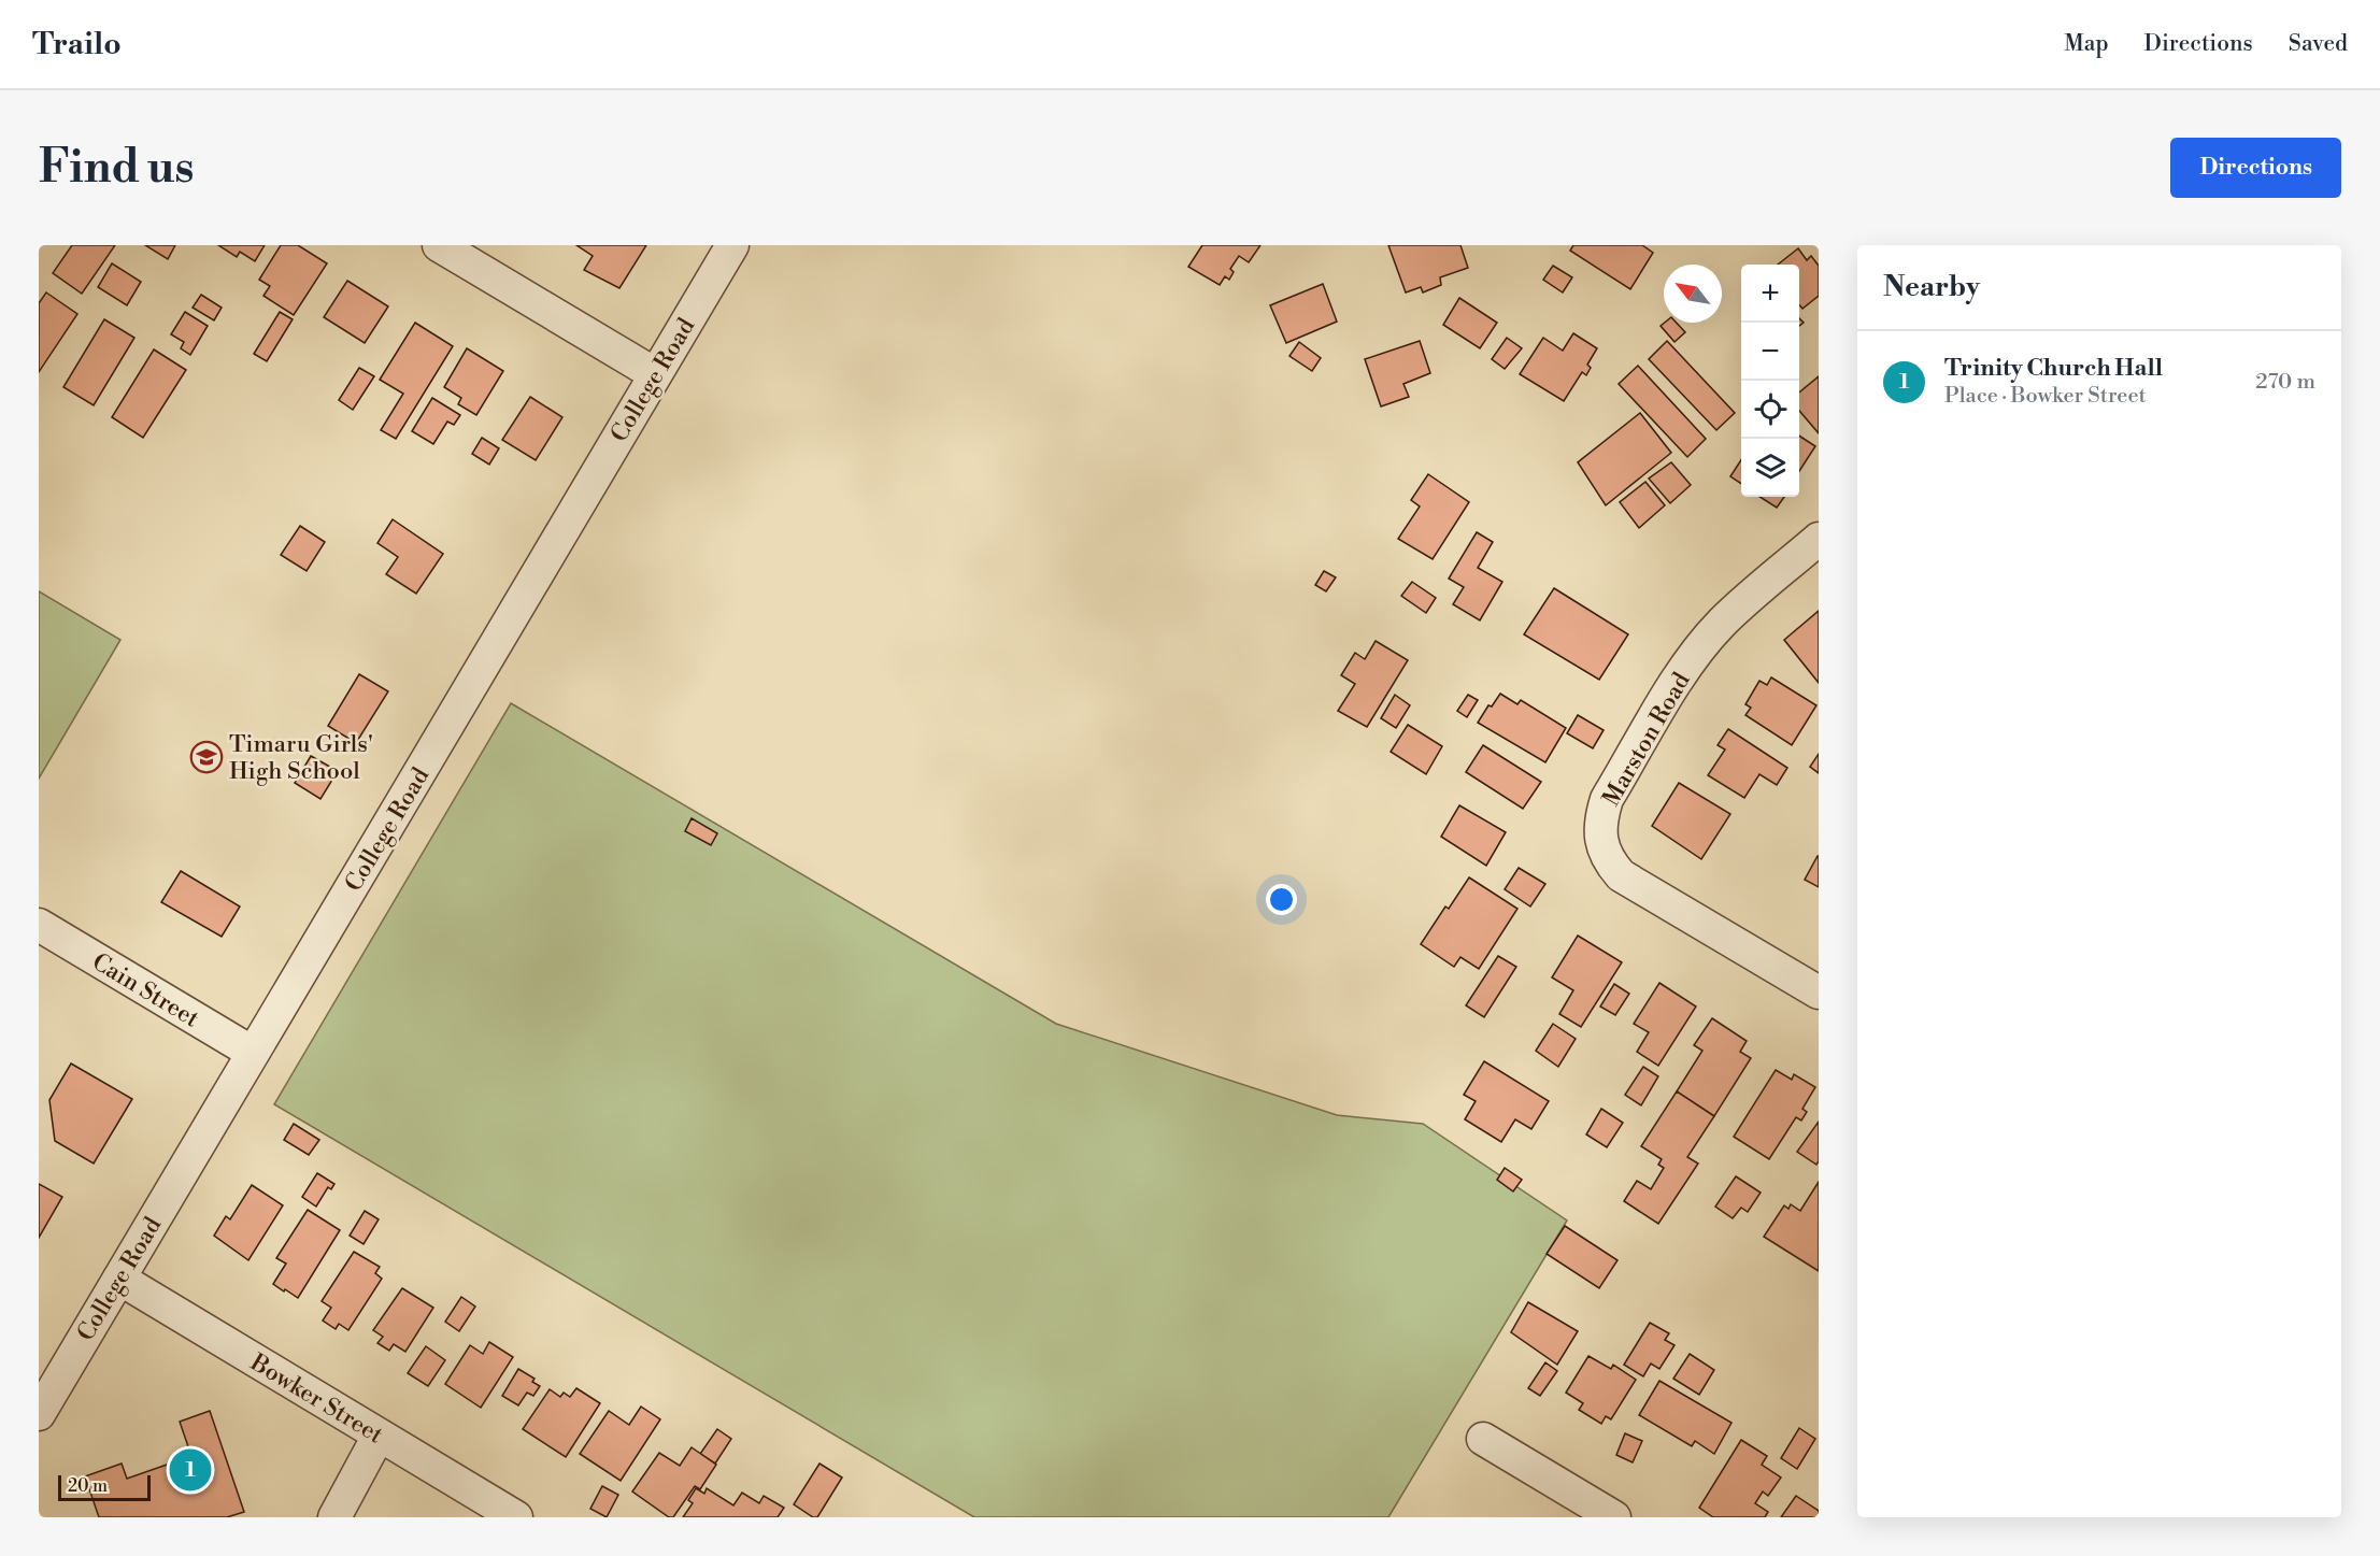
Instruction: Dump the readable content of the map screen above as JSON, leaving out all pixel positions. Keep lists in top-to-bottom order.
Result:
{
  "streets": {
    "street": [
      "College Road",
      "Marston Road",
      "Cain Street",
      "Bowker Street"
    ]
  },
  "crossings": [
    ["College Road", "Cain Street"],
    ["College Road", "Bowker Street"]
  ],
  "places": {
    "school or university": ["Timaru Girls' High School"]
  },
  "scale_bar": "20 m",
  "north": "top left",
  "page": {
    "header": "Trailo",
    "nav": ["Map", "Directions", "Saved"],
    "buttons": "Directions",
    "title": "Find us",
    "heading": "Nearby",
    "map_buttons": ["+", "−"],
    "list": [
      {
        "mark": "1",
        "name": "Trinity Church Hall",
        "note": "Place · Bowker Street",
        "value": "270 m"
      }
    ],
    "pins": "1",
    "scale": "20 m"
  }
}
